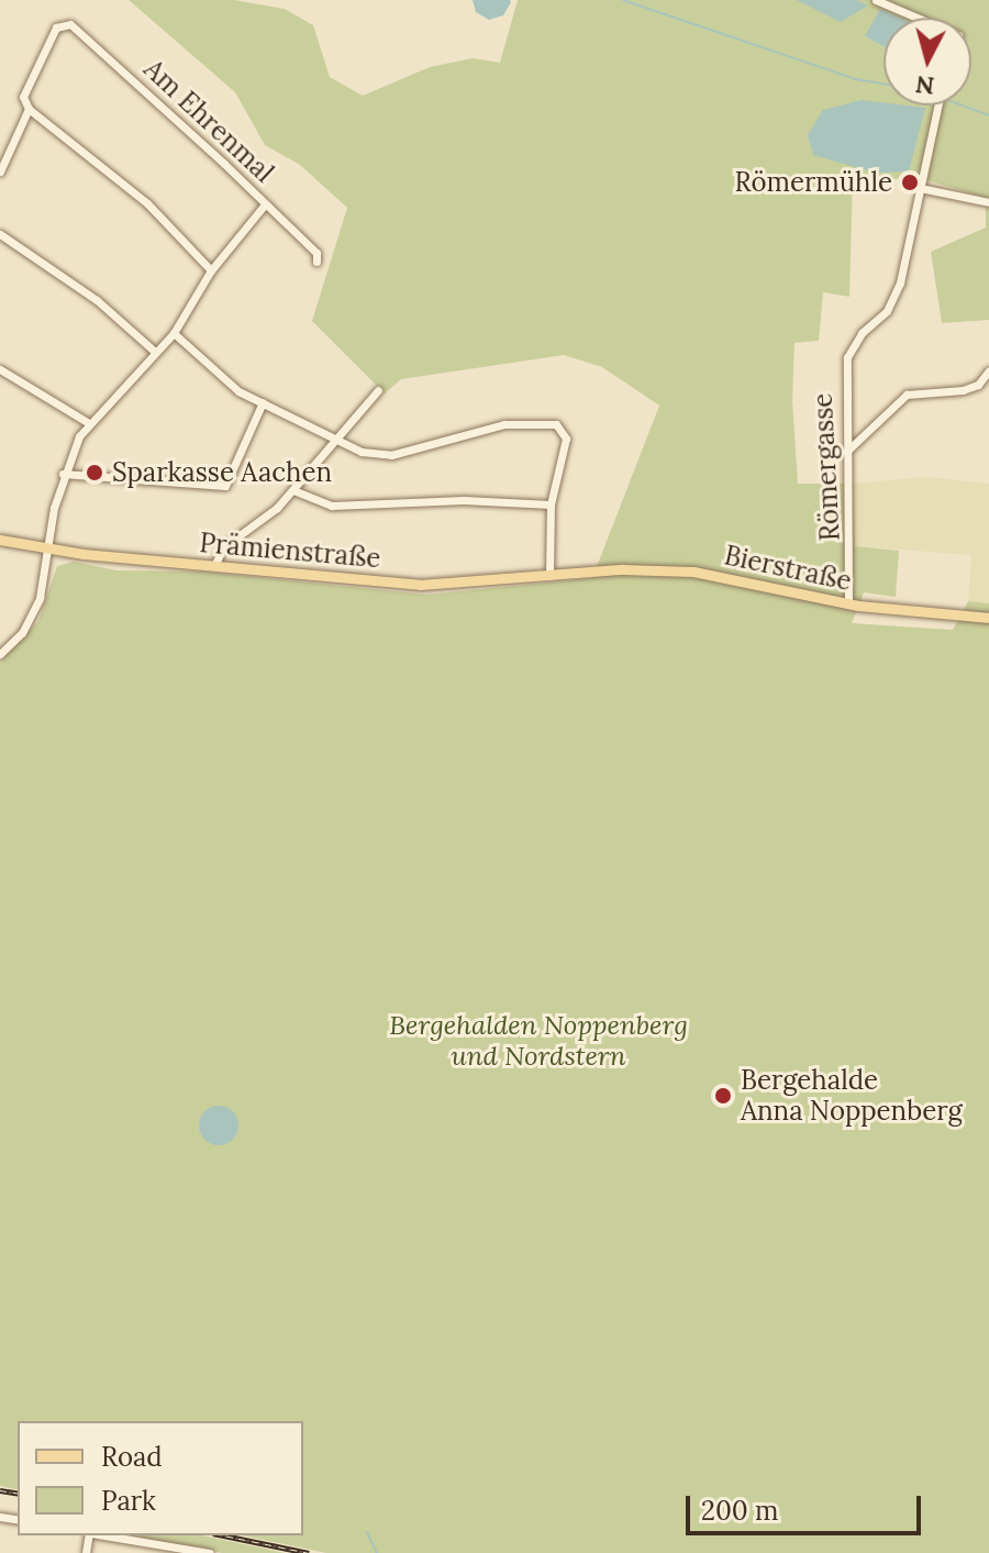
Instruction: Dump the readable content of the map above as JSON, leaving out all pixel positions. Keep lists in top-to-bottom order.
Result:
{
  "streets": {
    "main road": ["Prämienstraße", "Bierstraße"],
    "street": ["Am Ehrenmal", "Römergasse"]
  },
  "crossings": [
    ["Römergasse", "Bierstraße"],
    ["Prämienstraße", "Bierstraße"]
  ],
  "parks": ["Bergehalden Noppenberg und Nordstern"],
  "places": ["Römermühle", "Sparkasse Aachen", "Bergehalde Anna Noppenberg"],
  "legend": ["Road", "Park"],
  "scale_bar": "200 m",
  "north": "bottom"
}
